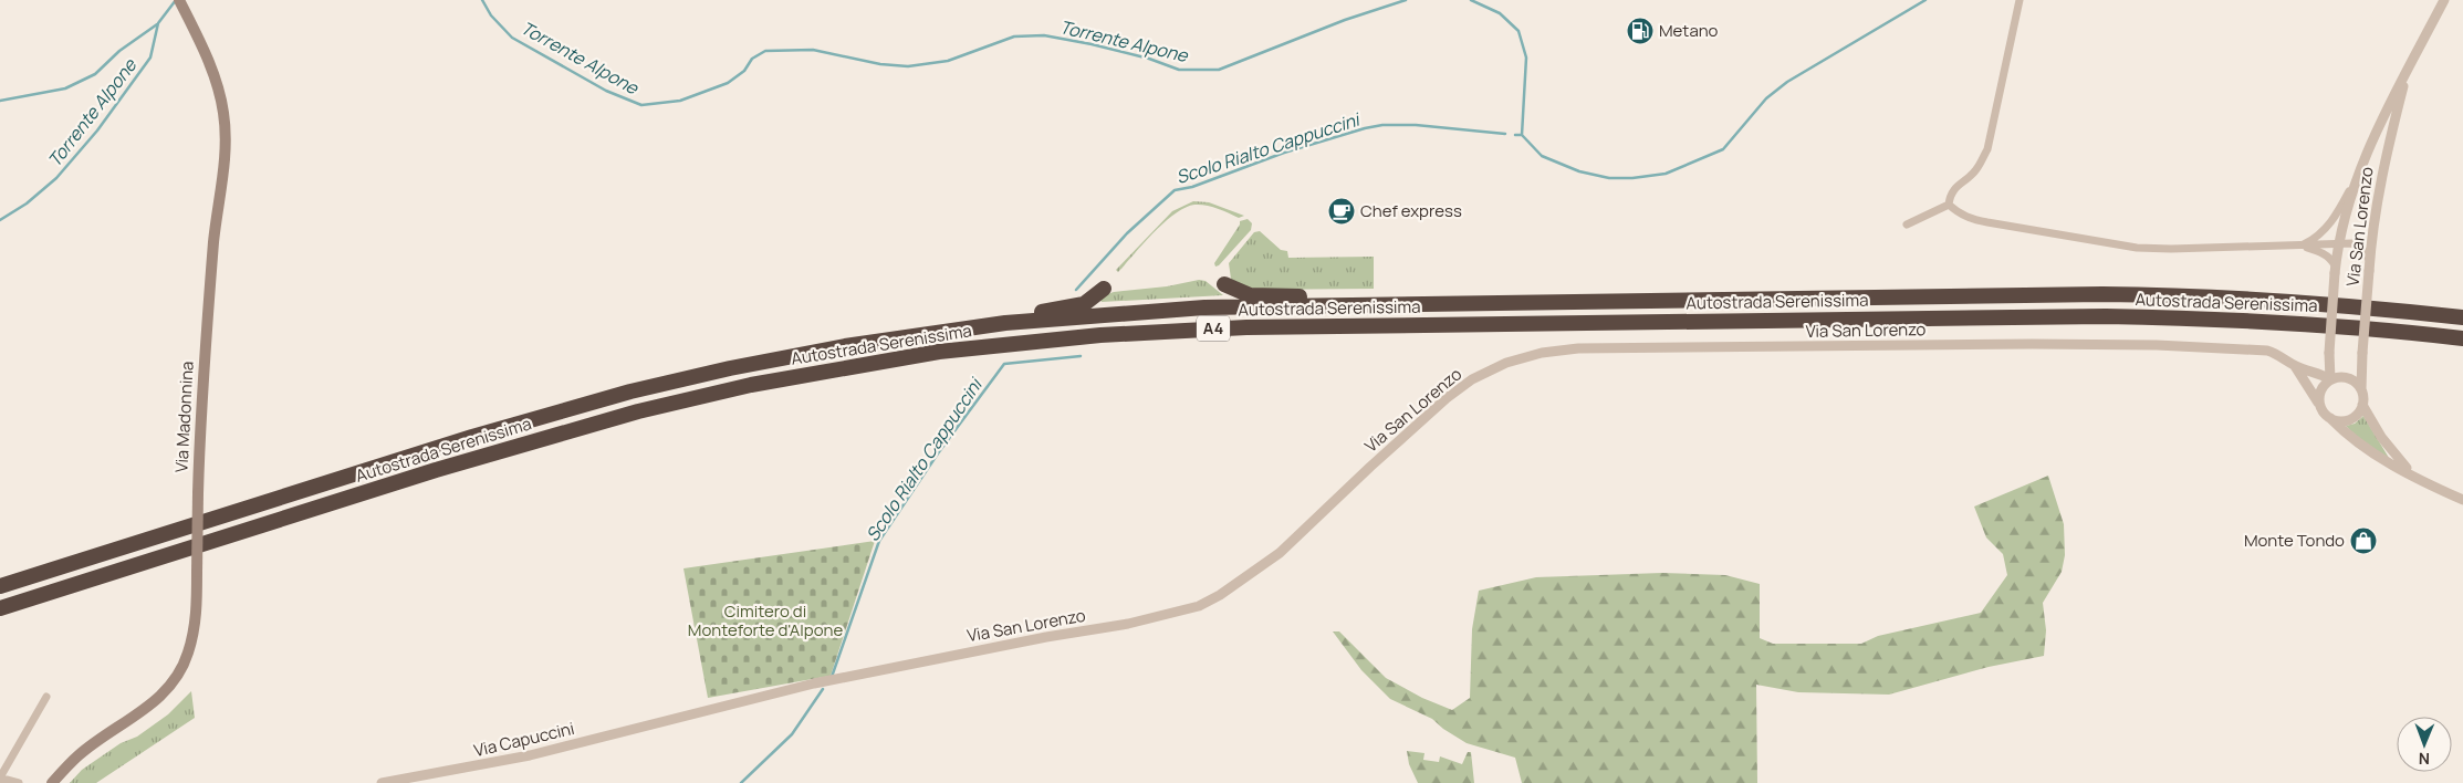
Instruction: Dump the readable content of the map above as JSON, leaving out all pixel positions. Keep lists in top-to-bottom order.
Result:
{
  "streets": {
    "highway": ["Autostrada Serenissima", "A4"],
    "main road": ["Via Madonnina"],
    "street": ["Via San Lorenzo", "Via Capuccini"]
  },
  "crossings": [
    ["Via San Lorenzo", "Via Capuccini"]
  ],
  "water": ["Torrente Alpone", "Scolo Rialto Cappuccini"],
  "parks": ["Cimitero di Monteforte d'Alpone"],
  "places": {
    "fuel station": ["Metano"],
    "cafe": ["Chef express"],
    "shop": ["Monte Tondo"]
  },
  "north": "bottom"
}
